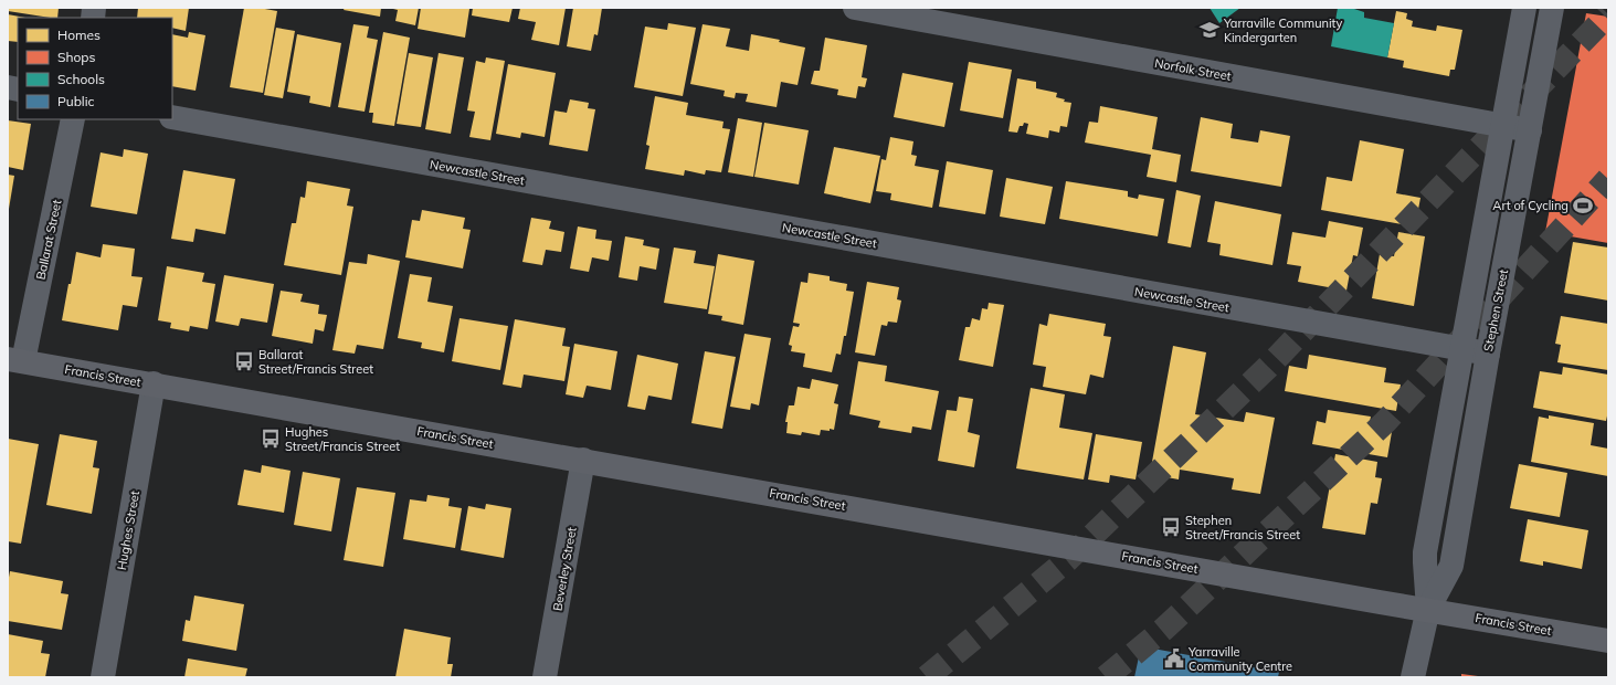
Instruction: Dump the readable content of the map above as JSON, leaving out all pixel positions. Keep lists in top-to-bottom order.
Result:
{
  "streets": {
    "main road": ["Francis Street"],
    "street": [
      "Norfolk Street",
      "Newcastle Street",
      "Ballarat Street",
      "Stephen Street",
      "Hughes Street",
      "Beverley Street"
    ]
  },
  "crossings": [
    ["Norfolk Street", "Stephen Street"],
    ["Newcastle Street", "Stephen Street"],
    ["Ballarat Street", "Francis Street"],
    ["Stephen Street", "Francis Street"],
    ["Francis Street", "Hughes Street"],
    ["Francis Street", "Beverley Street"]
  ],
  "places": {
    "school or university": ["Yarraville Community Kindergarten"],
    "sports": ["Art of Cycling"],
    "bus stop": ["Ballarat Street/Francis Street", "Hughes Street/Francis Street", "Stephen Street/Francis Street"],
    "public building": ["Yarraville Community Centre"]
  },
  "legend": [
    "Homes",
    "Shops",
    "Schools",
    "Public"
  ]
}
